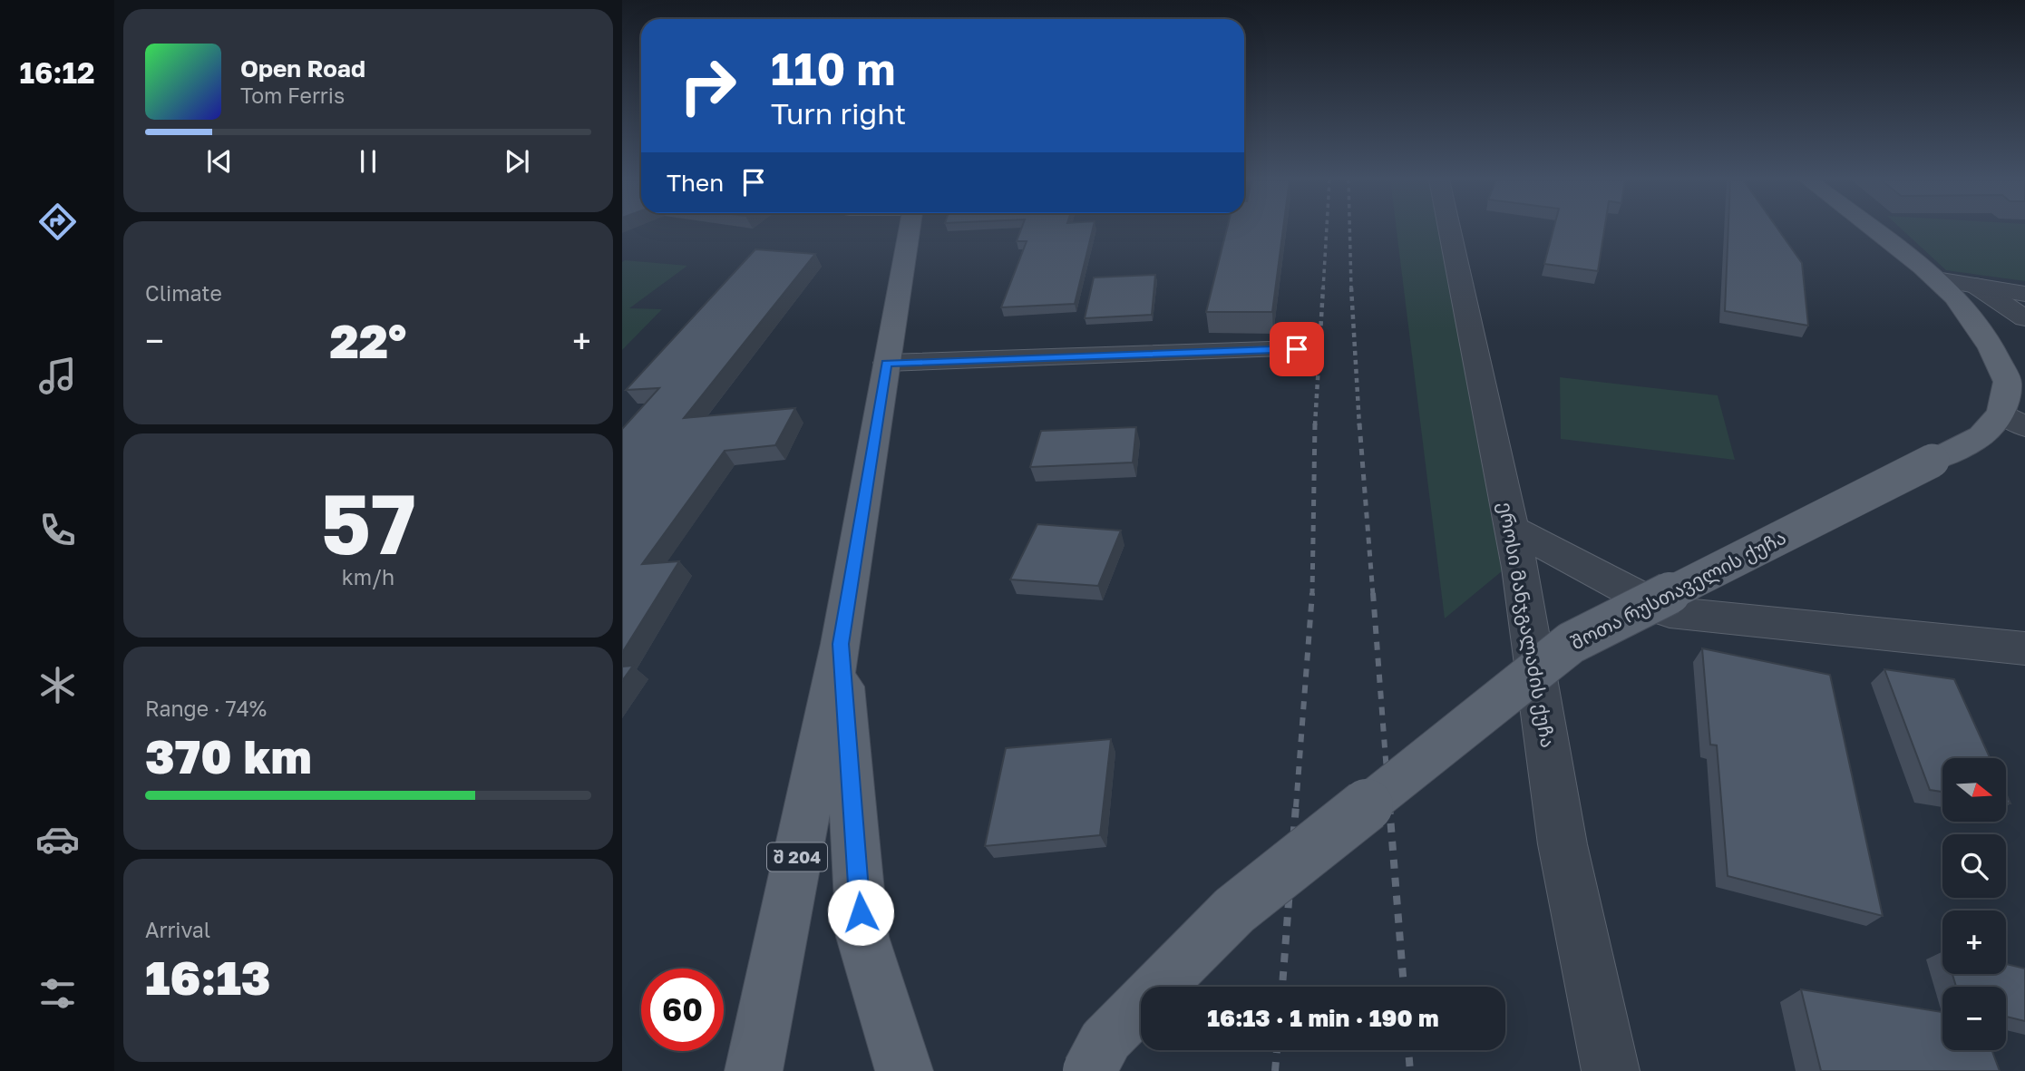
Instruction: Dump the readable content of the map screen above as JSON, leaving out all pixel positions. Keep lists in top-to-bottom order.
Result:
{
  "streets": {
    "main road": ["შოთა რუსთაველის ქუჩა", "შ 204"],
    "street": ["ეროსი მანჯგალაძის ქუჩა"]
  },
  "north": "right",
  "page": {
    "tabs": "16:12",
    "turn": ["110 m", "Turn right"],
    "song": ["Open Road", "Tom Ferris"],
    "then": "Then",
    "tile": [
      "Climate",
      ["57", "km/h"],
      ["Range · 74%", "370 km"],
      ["Arrival", "16:13"]
    ],
    "heat": ["−", "22°", "+"],
    "map_buttons": ["+", "−"],
    "limit": "60",
    "trip": "16:13 · 1 min · 190 m"
  }
}
